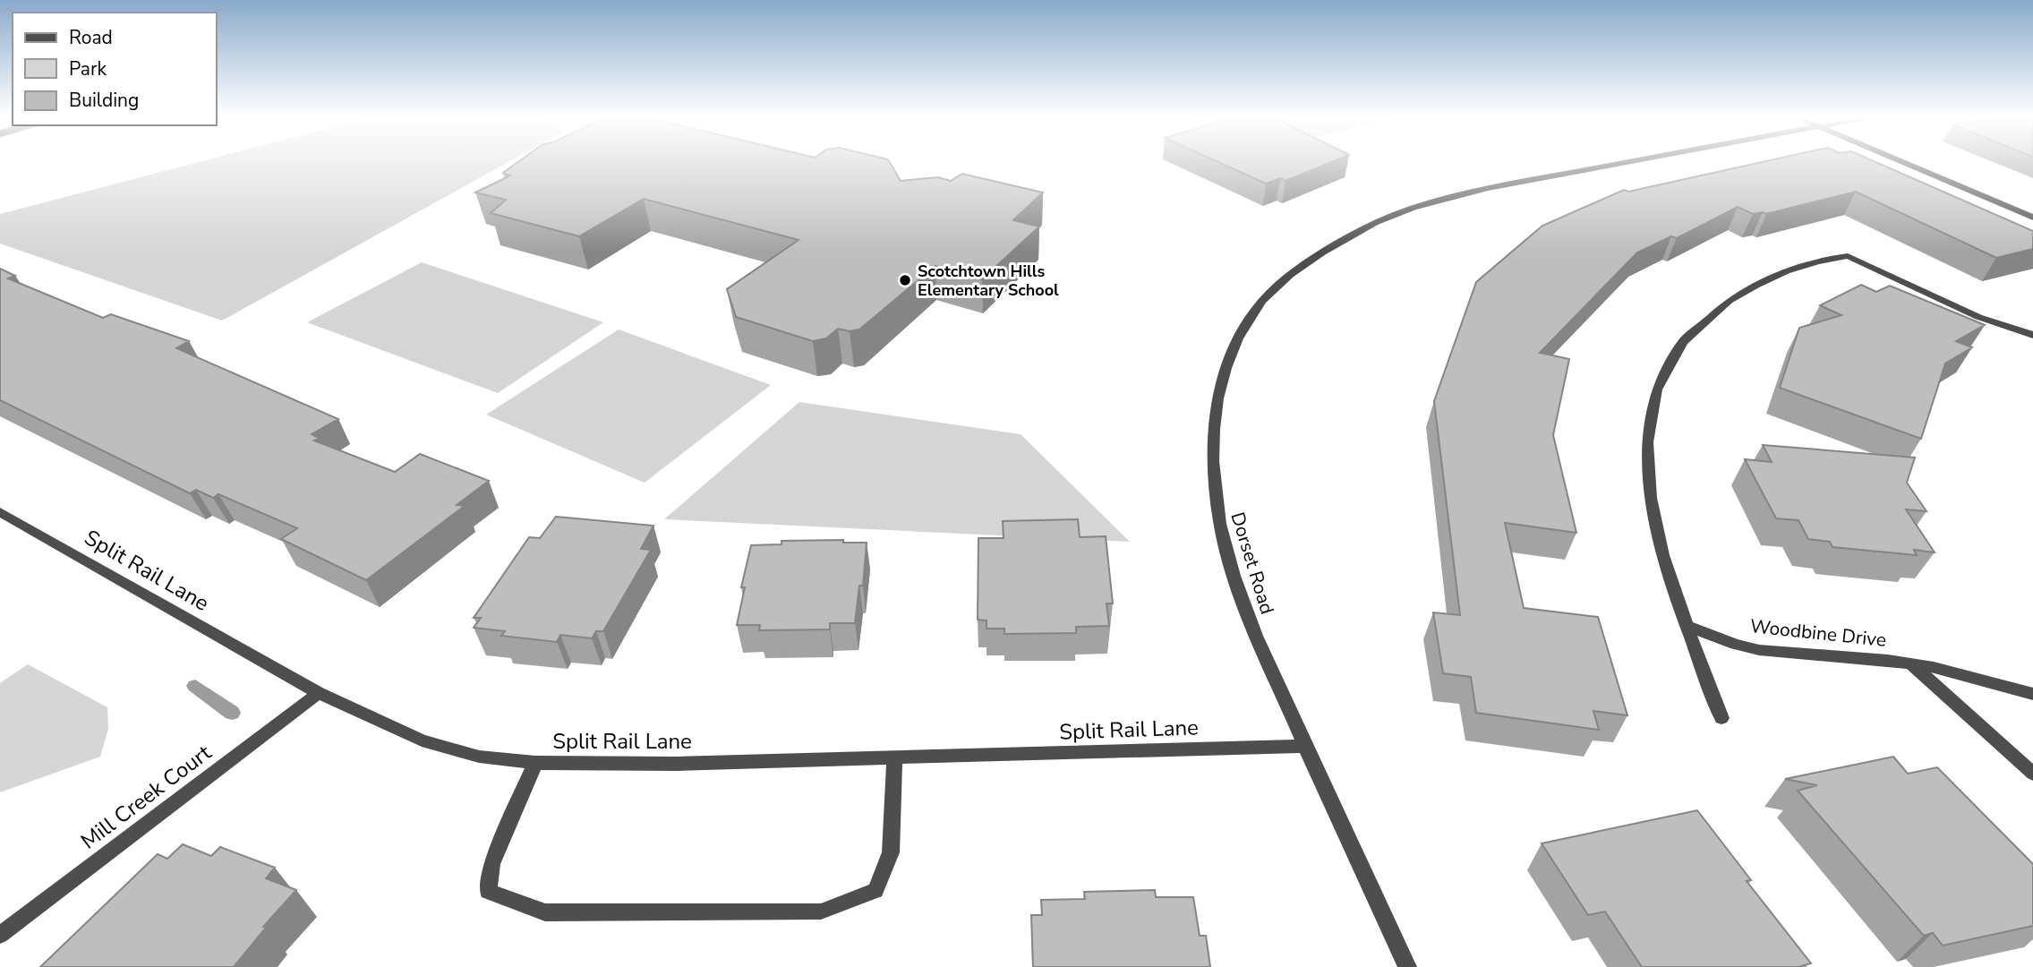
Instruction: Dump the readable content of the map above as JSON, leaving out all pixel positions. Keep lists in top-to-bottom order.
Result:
{
  "streets": {
    "street": [
      "Dorset Road",
      "Split Rail Lane",
      "Woodbine Drive",
      "Mill Creek Court"
    ]
  },
  "crossings": [
    ["Dorset Road", "Split Rail Lane"],
    ["Split Rail Lane", "Mill Creek Court"]
  ],
  "places": ["Scotchtown Hills Elementary School"],
  "legend": ["Road", "Park", "Building"]
}
